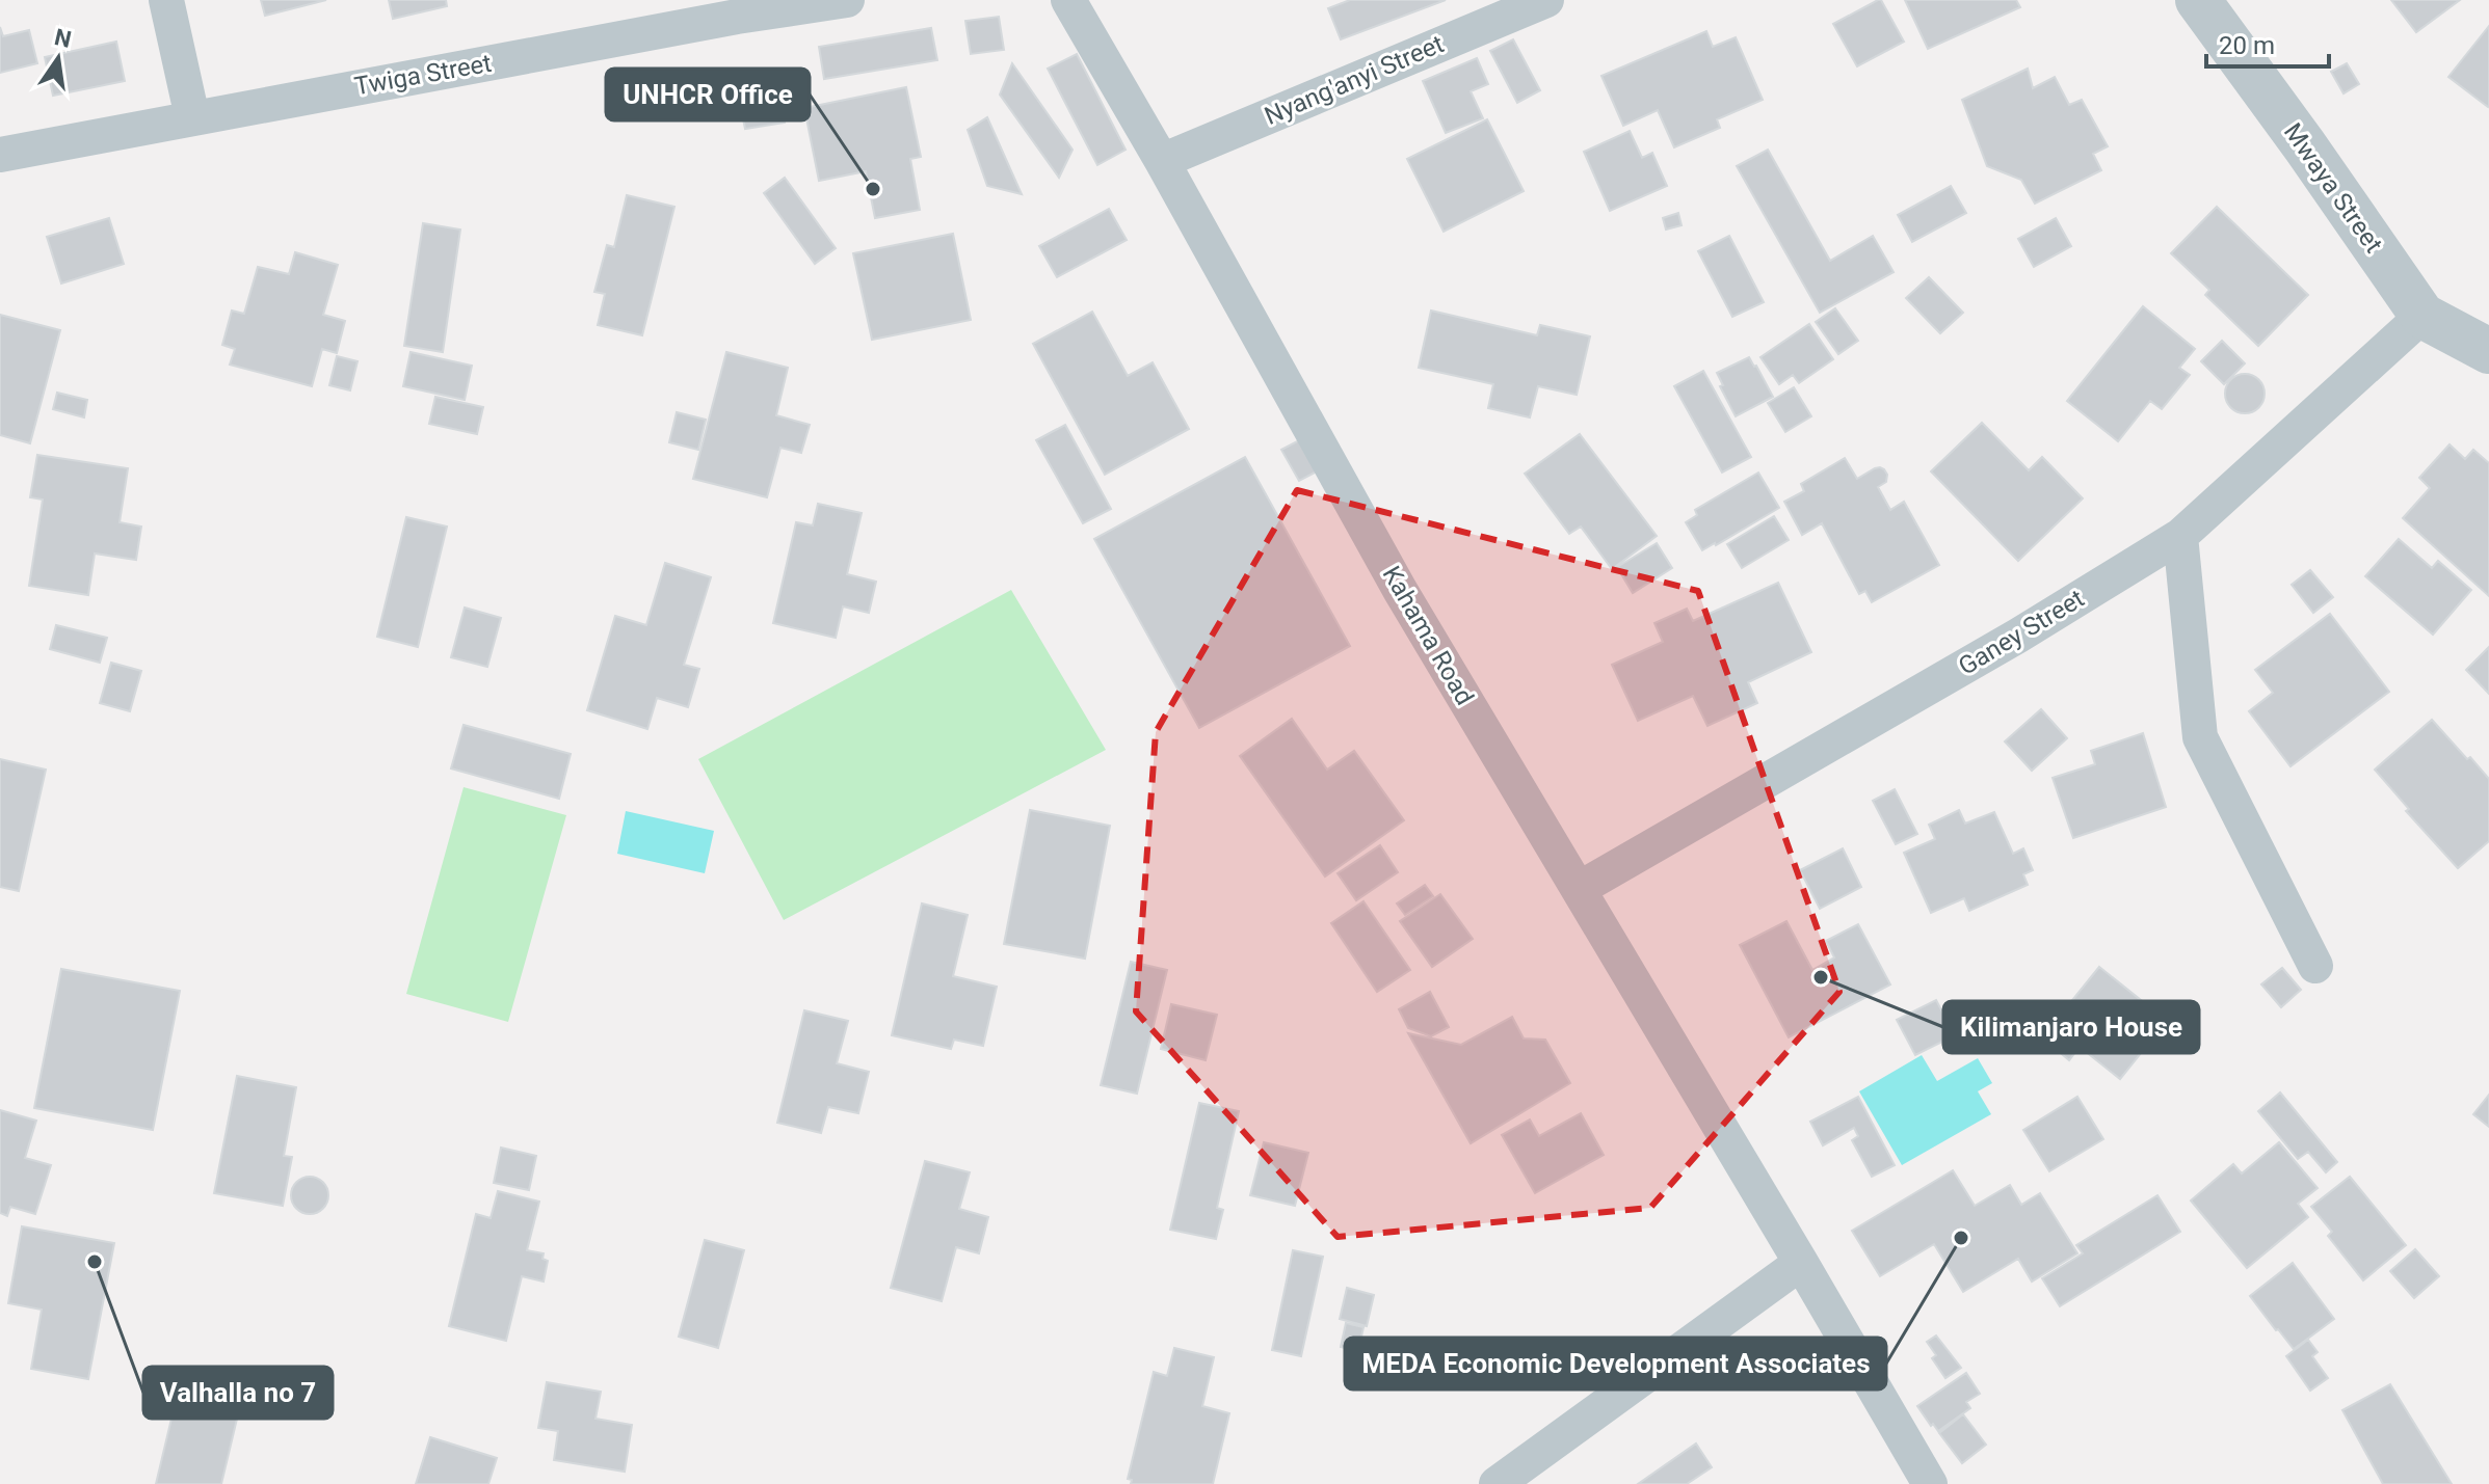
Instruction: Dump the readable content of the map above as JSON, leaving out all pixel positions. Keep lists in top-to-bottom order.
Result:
{
  "streets": {
    "street": [
      "Twiga Street",
      "Nyang'anyi Street",
      "Mwaya Street",
      "Ganey Street",
      "Kahama Road"
    ]
  },
  "crossings": [
    ["Nyang'anyi Street", "Kahama Road"],
    ["Mwaya Street", "Ganey Street"],
    ["Ganey Street", "Kahama Road"]
  ],
  "places": [
    "UNHCR Office",
    "Kilimanjaro House",
    "MEDA Economic Development Associates",
    "Valhalla no 7"
  ],
  "scale_bar": "20 m",
  "north": "top"
}
